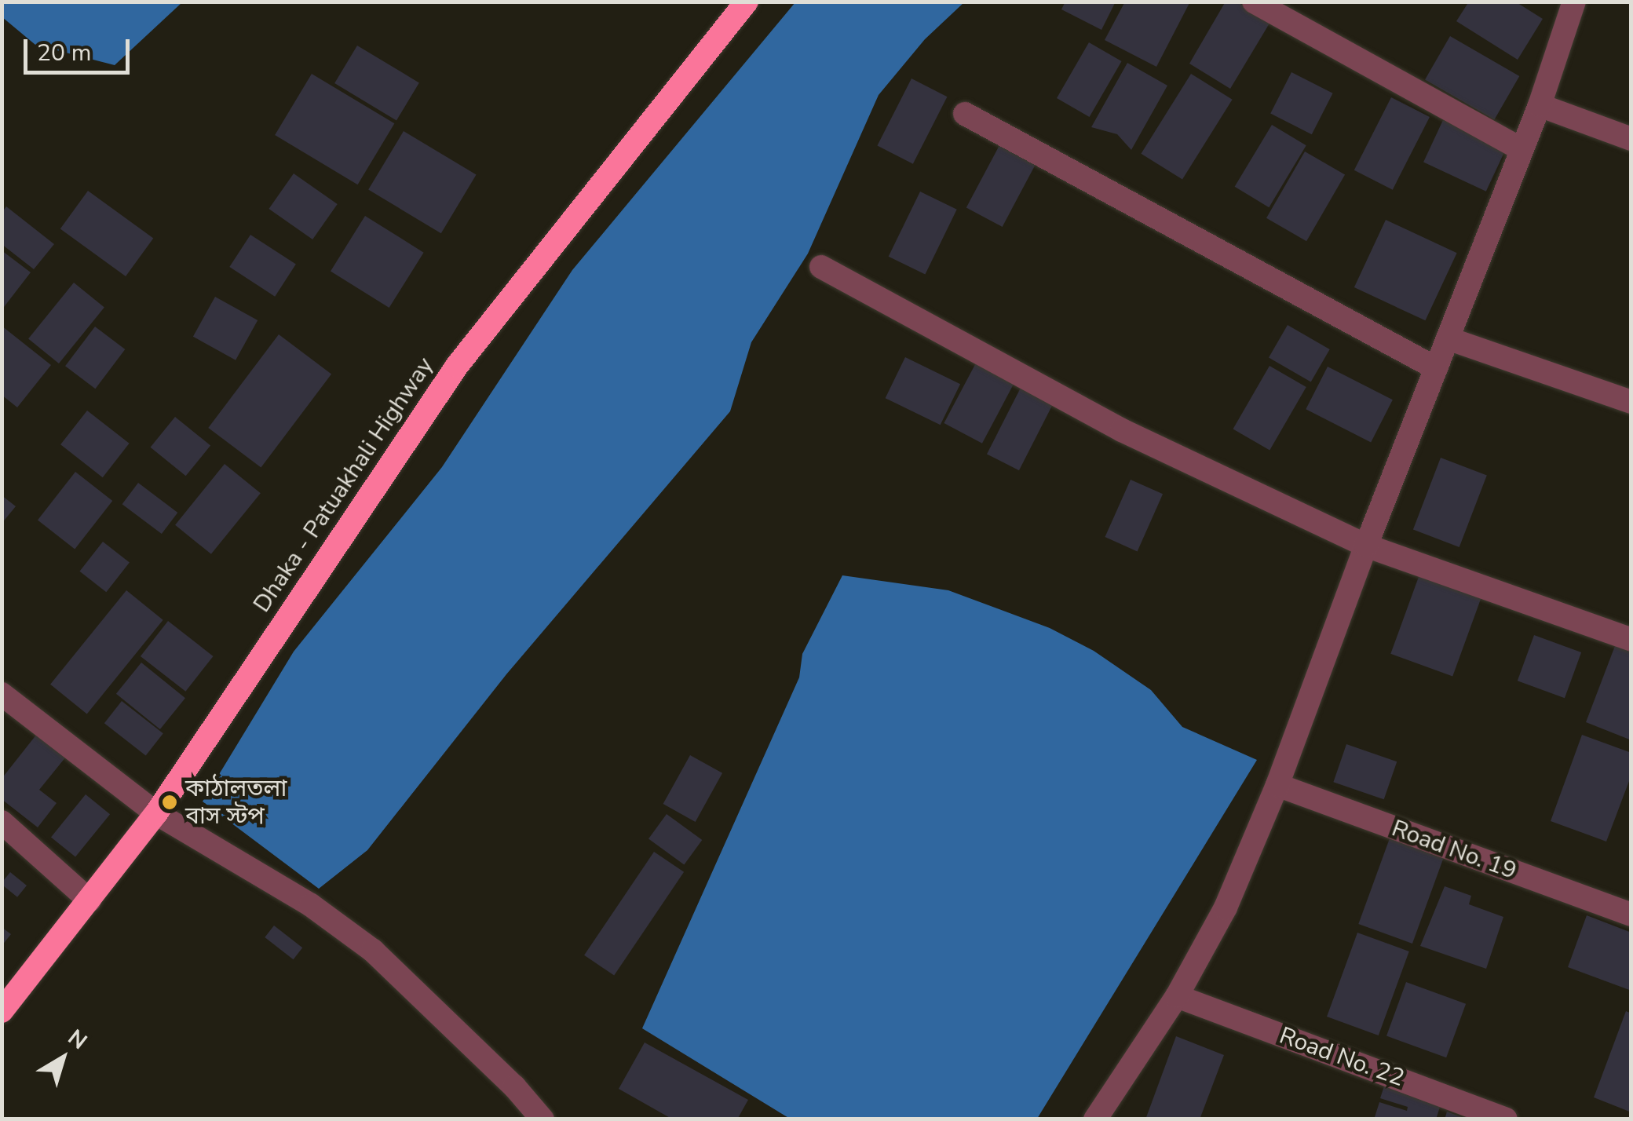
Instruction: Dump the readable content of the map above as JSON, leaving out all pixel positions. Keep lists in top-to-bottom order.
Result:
{
  "streets": {
    "highway": ["Dhaka - Patuakhali Highway"],
    "street": ["Road No. 19", "Road No. 22"]
  },
  "places": ["কাঠালতলা বাস স্টপ"],
  "scale_bar": "20 m",
  "north": "top right"
}
